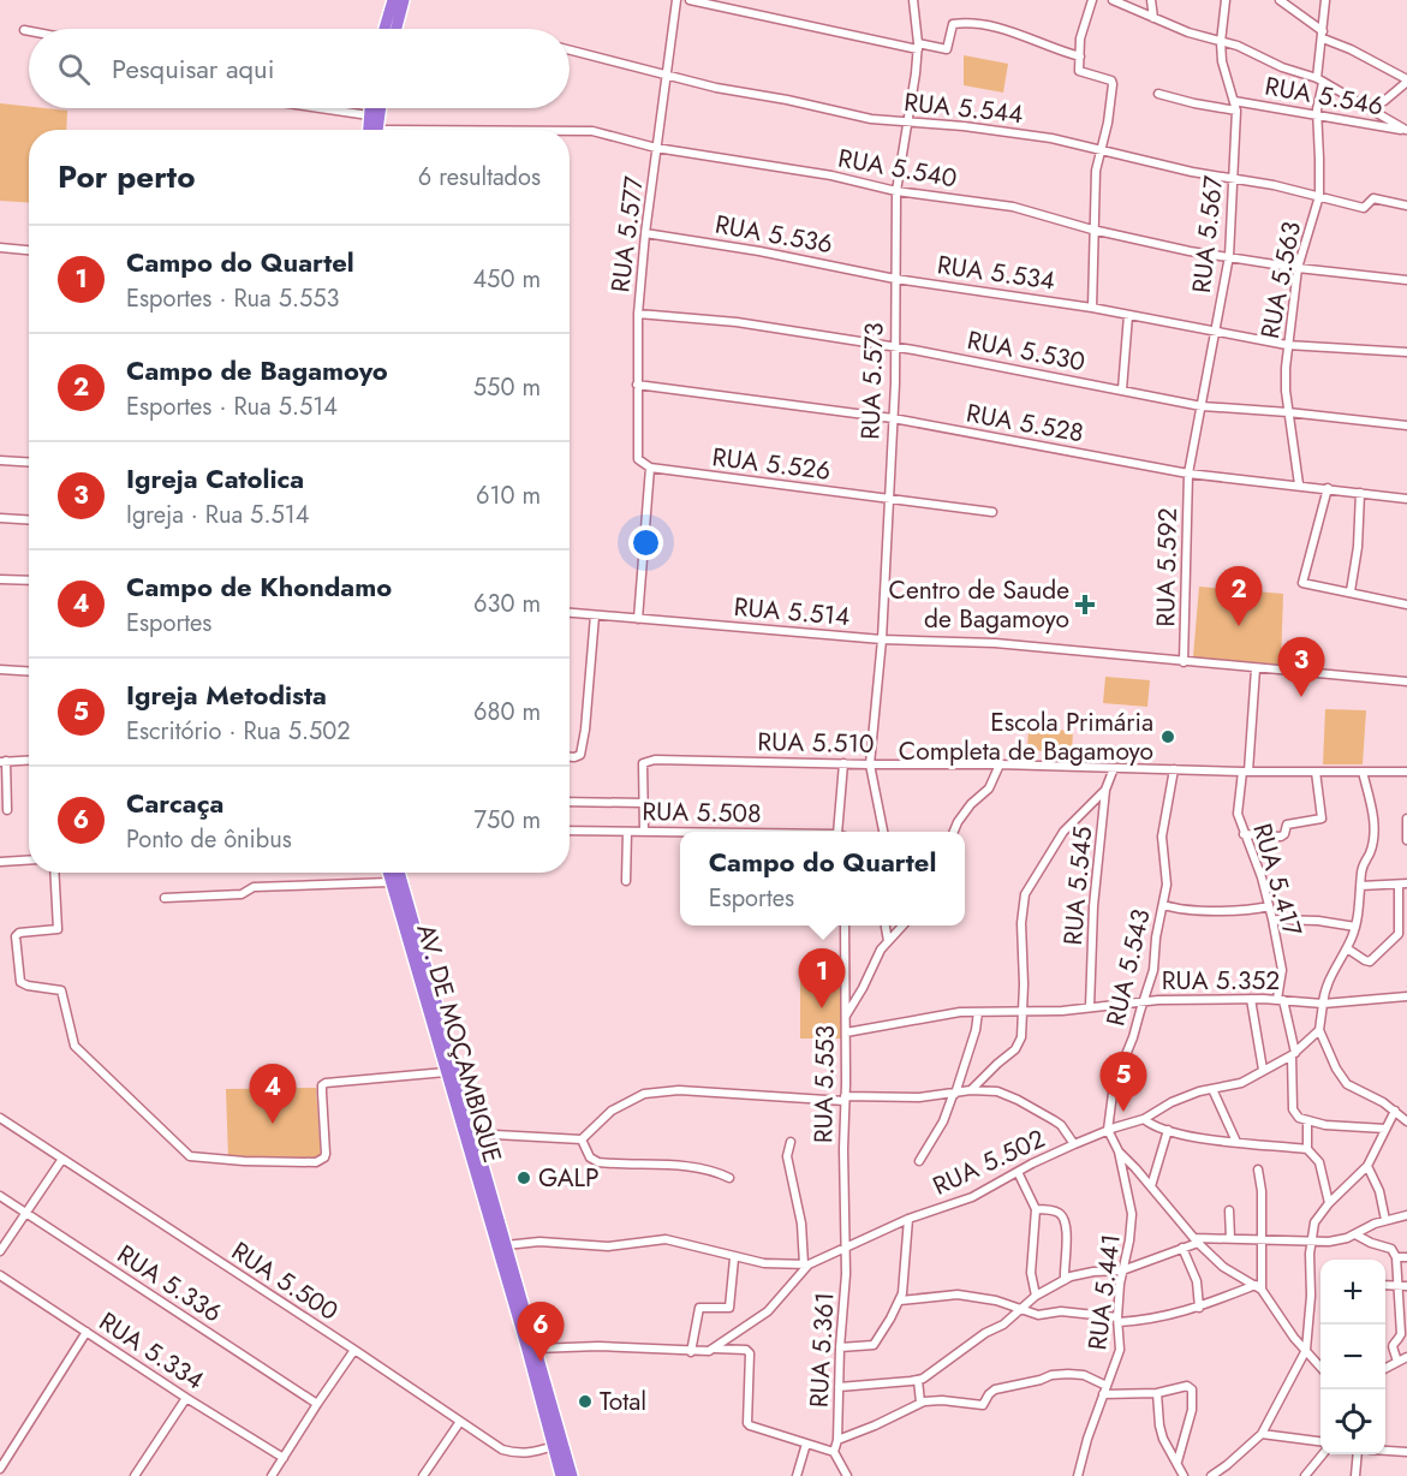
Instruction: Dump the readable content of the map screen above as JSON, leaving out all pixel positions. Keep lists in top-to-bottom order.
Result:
{
  "streets": {
    "highway": ["AV. DE MOÇAMBIQUE"],
    "street": [
      "RUA 5.546",
      "RUA 5.544",
      "RUA 5.540",
      "RUA 5.577",
      "RUA 5.536",
      "RUA 5.567",
      "RUA 5.534",
      "RUA 5.563",
      "RUA 5.530",
      "RUA 5.573",
      "RUA 5.528",
      "RUA 5.526",
      "RUA 5.592",
      "RUA 5.514",
      "RUA 5.510",
      "RUA 5.508",
      "RUA 5.417",
      "RUA 5.545",
      "RUA 5.543",
      "RUA 5.352",
      "RUA 5.553",
      "RUA 5.502",
      "RUA 5.500",
      "RUA 5.336",
      "RUA 5.441",
      "RUA 5.361",
      "RUA 5.334"
    ]
  },
  "crossings": [
    ["RUA 5.546", "RUA 5.567"],
    ["RUA 5.546", "RUA 5.563"],
    ["RUA 5.544", "RUA 5.577"],
    ["RUA 5.544", "RUA 5.567"],
    ["RUA 5.544", "RUA 5.563"],
    ["RUA 5.544", "RUA 5.573"],
    ["RUA 5.540", "RUA 5.577"],
    ["RUA 5.540", "RUA 5.567"],
    ["RUA 5.540", "RUA 5.563"],
    ["RUA 5.540", "RUA 5.573"],
    ["RUA 5.577", "RUA 5.536"],
    ["RUA 5.577", "RUA 5.530"],
    ["RUA 5.577", "RUA 5.528"],
    ["RUA 5.577", "RUA 5.526"],
    ["RUA 5.536", "RUA 5.534"],
    ["RUA 5.536", "RUA 5.573"],
    ["RUA 5.567", "RUA 5.534"],
    ["RUA 5.567", "RUA 5.530"],
    ["RUA 5.567", "RUA 5.528"],
    ["RUA 5.567", "RUA 5.592"],
    ["RUA 5.534", "RUA 5.563"],
    ["RUA 5.534", "RUA 5.573"],
    ["RUA 5.563", "RUA 5.530"],
    ["RUA 5.563", "RUA 5.528"],
    ["RUA 5.530", "RUA 5.573"],
    ["RUA 5.573", "RUA 5.528"],
    ["RUA 5.573", "RUA 5.526"],
    ["RUA 5.573", "RUA 5.514"],
    ["RUA 5.573", "RUA 5.510"],
    ["RUA 5.528", "RUA 5.592"],
    ["RUA 5.592", "RUA 5.514"],
    ["RUA 5.514", "RUA 5.417"],
    ["RUA 5.510", "RUA 5.417"],
    ["RUA 5.510", "RUA 5.545"],
    ["RUA 5.510", "RUA 5.543"],
    ["RUA 5.417", "RUA 5.352"],
    ["RUA 5.417", "RUA 5.502"],
    ["RUA 5.545", "RUA 5.352"],
    ["RUA 5.543", "RUA 5.352"],
    ["RUA 5.543", "RUA 5.502"],
    ["RUA 5.352", "RUA 5.553"],
    ["AV. DE MOÇAMBIQUE", "RUA 5.502"],
    ["AV. DE MOÇAMBIQUE", "RUA 5.500"],
    ["RUA 5.553", "RUA 5.502"],
    ["RUA 5.553", "RUA 5.361"],
    ["RUA 5.502", "RUA 5.361"]
  ],
  "places": {
    "health": ["Centro de Saude de Bagamoyo"],
    "other": ["Escola Primária Completa de Bagamoyo", "GALP", "Total"]
  },
  "page": {
    "search": "Pesquisar aqui",
    "heading": ["Por perto", "6 resultados"],
    "list": [
      {
        "mark": "1",
        "name": "Campo do Quartel",
        "note": "Esportes · Rua 5.553",
        "value": "450 m"
      },
      {
        "mark": "2",
        "name": "Campo de Bagamoyo",
        "note": "Esportes · Rua 5.514",
        "value": "550 m"
      },
      {
        "mark": "3",
        "name": "Igreja Catolica",
        "note": "Igreja · Rua 5.514",
        "value": "610 m"
      },
      {
        "mark": "4",
        "name": "Campo de Khondamo",
        "note": "Esportes",
        "value": "630 m"
      },
      {
        "mark": "5",
        "name": "Igreja Metodista",
        "note": "Escritório · Rua 5.502",
        "value": "680 m"
      },
      {
        "mark": "6",
        "name": "Carcaça",
        "note": "Ponto de ônibus",
        "value": "750 m"
      }
    ],
    "pins": [
      "2",
      "3",
      "1",
      "5",
      "4",
      "6"
    ],
    "popup": ["Campo do Quartel", "Esportes"],
    "map_buttons": ["+", "−"]
  }
}
